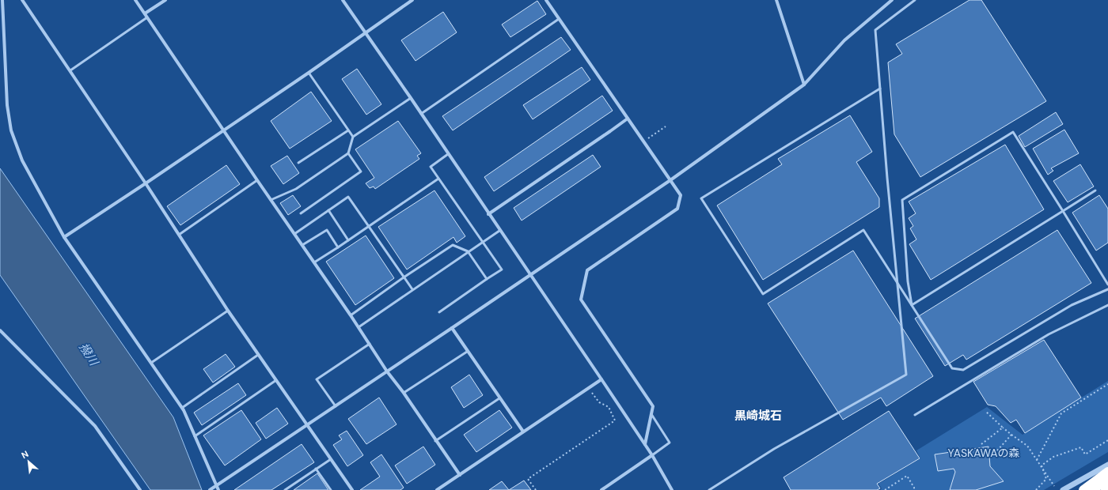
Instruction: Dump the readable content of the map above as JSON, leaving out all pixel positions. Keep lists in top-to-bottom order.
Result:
{
  "districts": ["黒崎城石"],
  "water": ["撥川"],
  "parks": ["YASKAWAの森"],
  "north": "top left"
}
